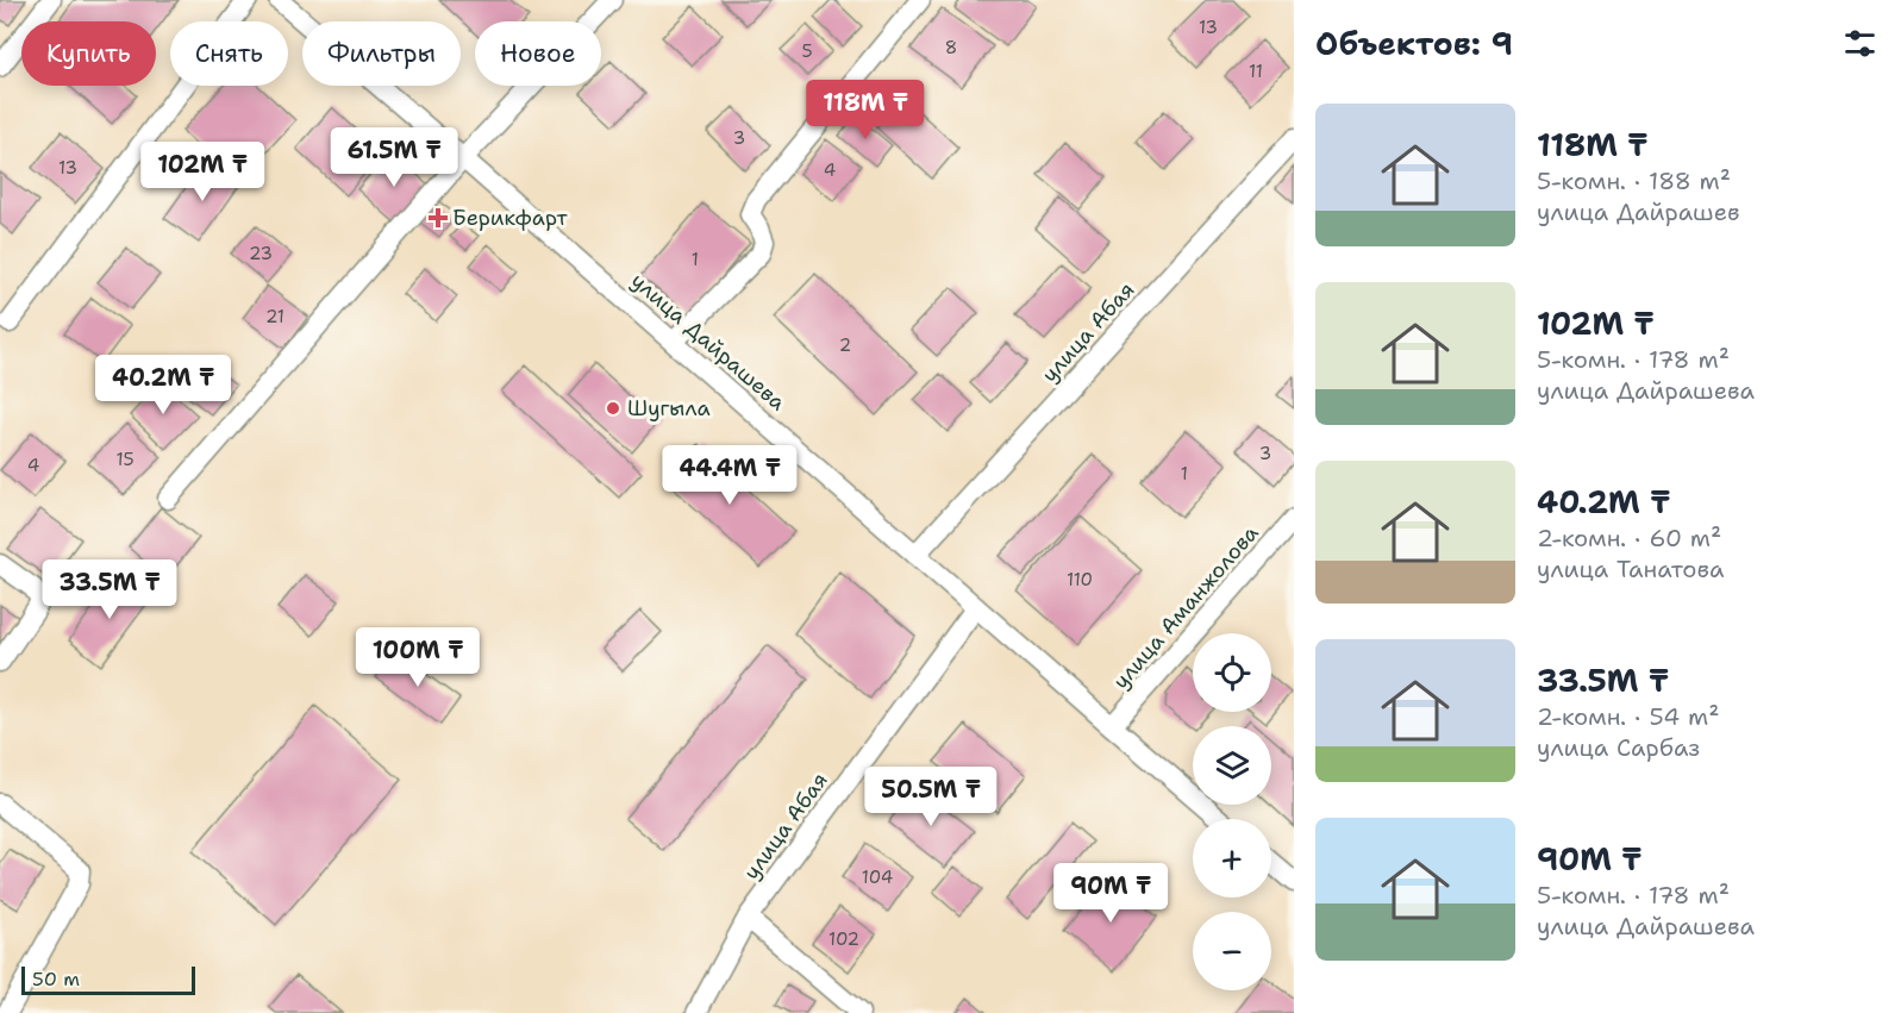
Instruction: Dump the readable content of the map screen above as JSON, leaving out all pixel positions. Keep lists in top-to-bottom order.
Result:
{
  "streets": {
    "street": ["улица Абая", "улица Дайрашева", "улица Аманжолова"]
  },
  "crossings": [
    ["улица Абая", "улица Дайрашева"],
    ["улица Дайрашева", "улица Аманжолова"]
  ],
  "places": {
    "health": ["Берикфарт"],
    "other": ["Шугыла"]
  },
  "house_numbers": [
    "13",
    "8",
    "5",
    "11",
    "3",
    "13",
    "4",
    "23",
    "1",
    "21",
    "2",
    "3",
    "15",
    "4",
    "1",
    "110",
    "104",
    "102"
  ],
  "scale_bar": "50 m",
  "page": {
    "heading": "Объектов: 9",
    "chip": [
      "Купить",
      "Снять",
      "Фильтры",
      "Новое"
    ],
    "price": [
      "118M ₸",
      "61.5M ₸",
      "102M ₸",
      "40.2M ₸",
      "44.4M ₸",
      "33.5M ₸",
      "100M ₸",
      "50.5M ₸",
      "90M ₸"
    ],
    "list": [
      {
        "name": "118M ₸",
        "note": "5-комн. · 188 m² · улица Дайрашев"
      },
      {
        "name": "102M ₸",
        "note": "5-комн. · 178 m² · улица Дайрашева"
      },
      {
        "name": "40.2M ₸",
        "note": "2-комн. · 60 m² · улица Танатова"
      },
      {
        "name": "33.5M ₸",
        "note": "2-комн. · 54 m² · улица Сарбаз"
      },
      {
        "name": "90M ₸",
        "note": "5-комн. · 178 m² · улица Дайрашева"
      }
    ],
    "map_buttons": ["+", "−"],
    "scale": "50 m"
  }
}
